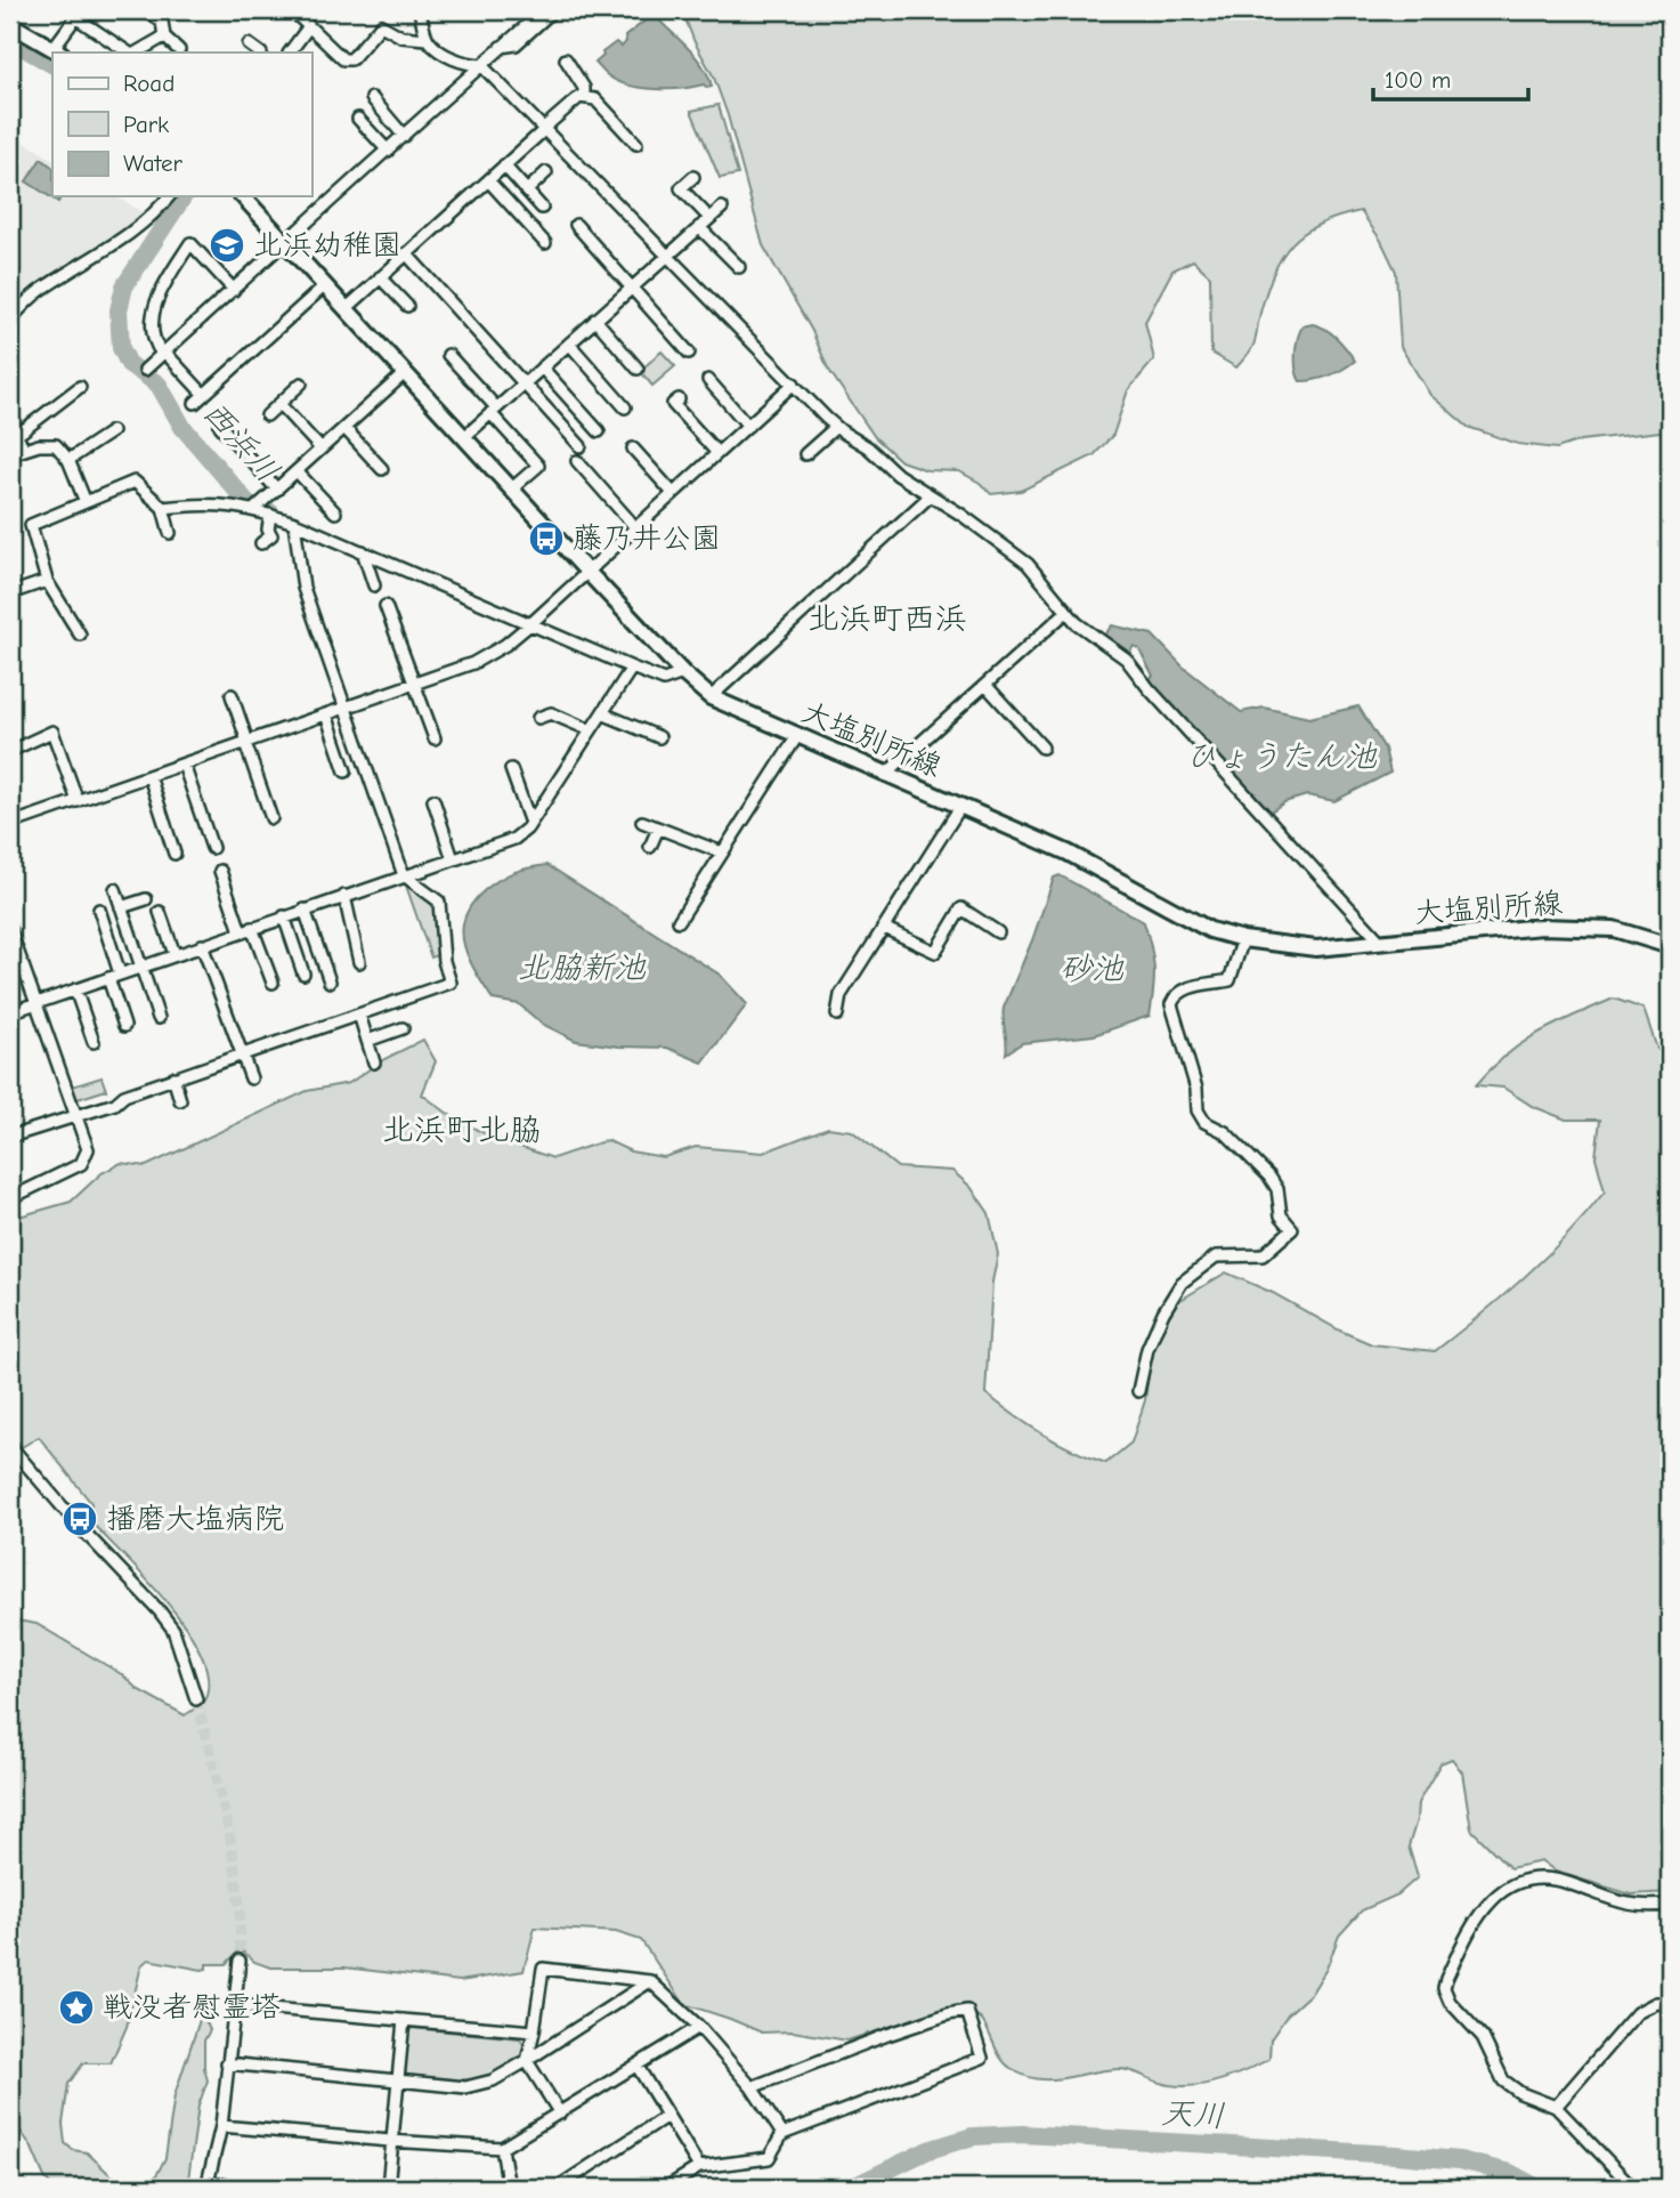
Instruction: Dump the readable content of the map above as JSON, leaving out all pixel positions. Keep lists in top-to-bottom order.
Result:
{
  "streets": {
    "main road": ["大塩別所線"]
  },
  "districts": ["北浜町西浜", "北浜町北脇"],
  "water": [
    "西浜川",
    "ひょうたん池",
    "北脇新池",
    "砂池",
    "天川"
  ],
  "places": {
    "school or university": ["北浜幼稚園"],
    "bus stop": ["藤乃井公園", "播磨大塩病院"],
    "place": ["戦没者慰霊塔"]
  },
  "legend": ["Road", "Park", "Water"],
  "scale_bar": "100 m"
}
